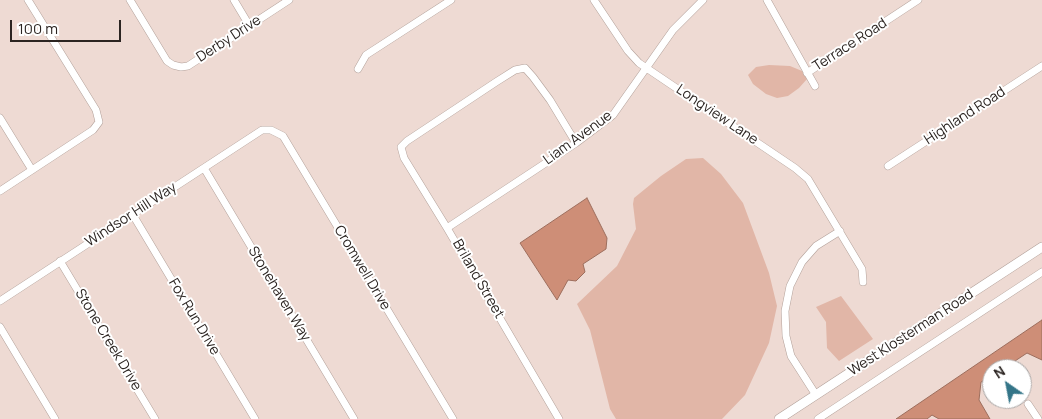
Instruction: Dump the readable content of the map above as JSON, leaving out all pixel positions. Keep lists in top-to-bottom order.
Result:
{
  "streets": {
    "street": [
      "Derby Drive",
      "Terrace Road",
      "Longview Lane",
      "Highland Road",
      "Liam Avenue",
      "Windsor Hill Way",
      "Cromwell Drive",
      "Briland Street",
      "Stonehaven Way",
      "Fox Run Drive",
      "West Klosterman Road",
      "Stone Creek Drive"
    ]
  },
  "crossings": [
    ["Longview Lane", "Liam Avenue"],
    ["Liam Avenue", "Briland Street"],
    ["Windsor Hill Way", "Cromwell Drive"],
    ["Windsor Hill Way", "Stonehaven Way"],
    ["Windsor Hill Way", "Fox Run Drive"],
    ["Windsor Hill Way", "Stone Creek Drive"]
  ],
  "scale_bar": "100 m",
  "north": "top left"
}
